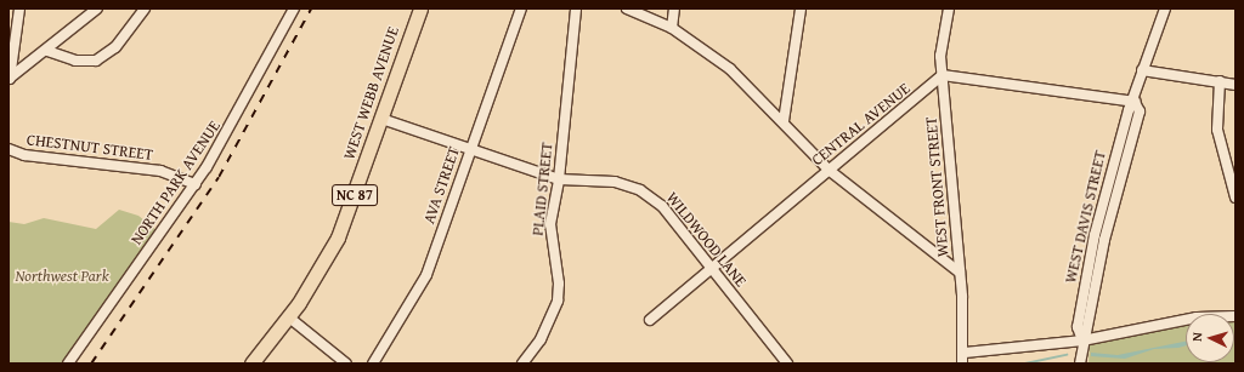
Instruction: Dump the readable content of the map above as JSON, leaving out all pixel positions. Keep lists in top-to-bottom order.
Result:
{
  "streets": {
    "highway": ["WEST WEBB AVENUE", "NC 87"],
    "street": [
      "CENTRAL AVENUE",
      "CHESTNUT STREET",
      "NORTH PARK AVENUE",
      "AVA STREET",
      "WEST FRONT STREET",
      "PLAID STREET",
      "WEST DAVIS STREET",
      "WILDWOOD LANE"
    ]
  },
  "crossings": [
    ["WEST WEBB AVENUE", "WILDWOOD LANE"],
    ["CENTRAL AVENUE", "WEST FRONT STREET"],
    ["CENTRAL AVENUE", "WILDWOOD LANE"],
    ["CHESTNUT STREET", "NORTH PARK AVENUE"],
    ["AVA STREET", "WILDWOOD LANE"],
    ["PLAID STREET", "WILDWOOD LANE"]
  ],
  "parks": ["Northwest Park"],
  "north": "left"
}
